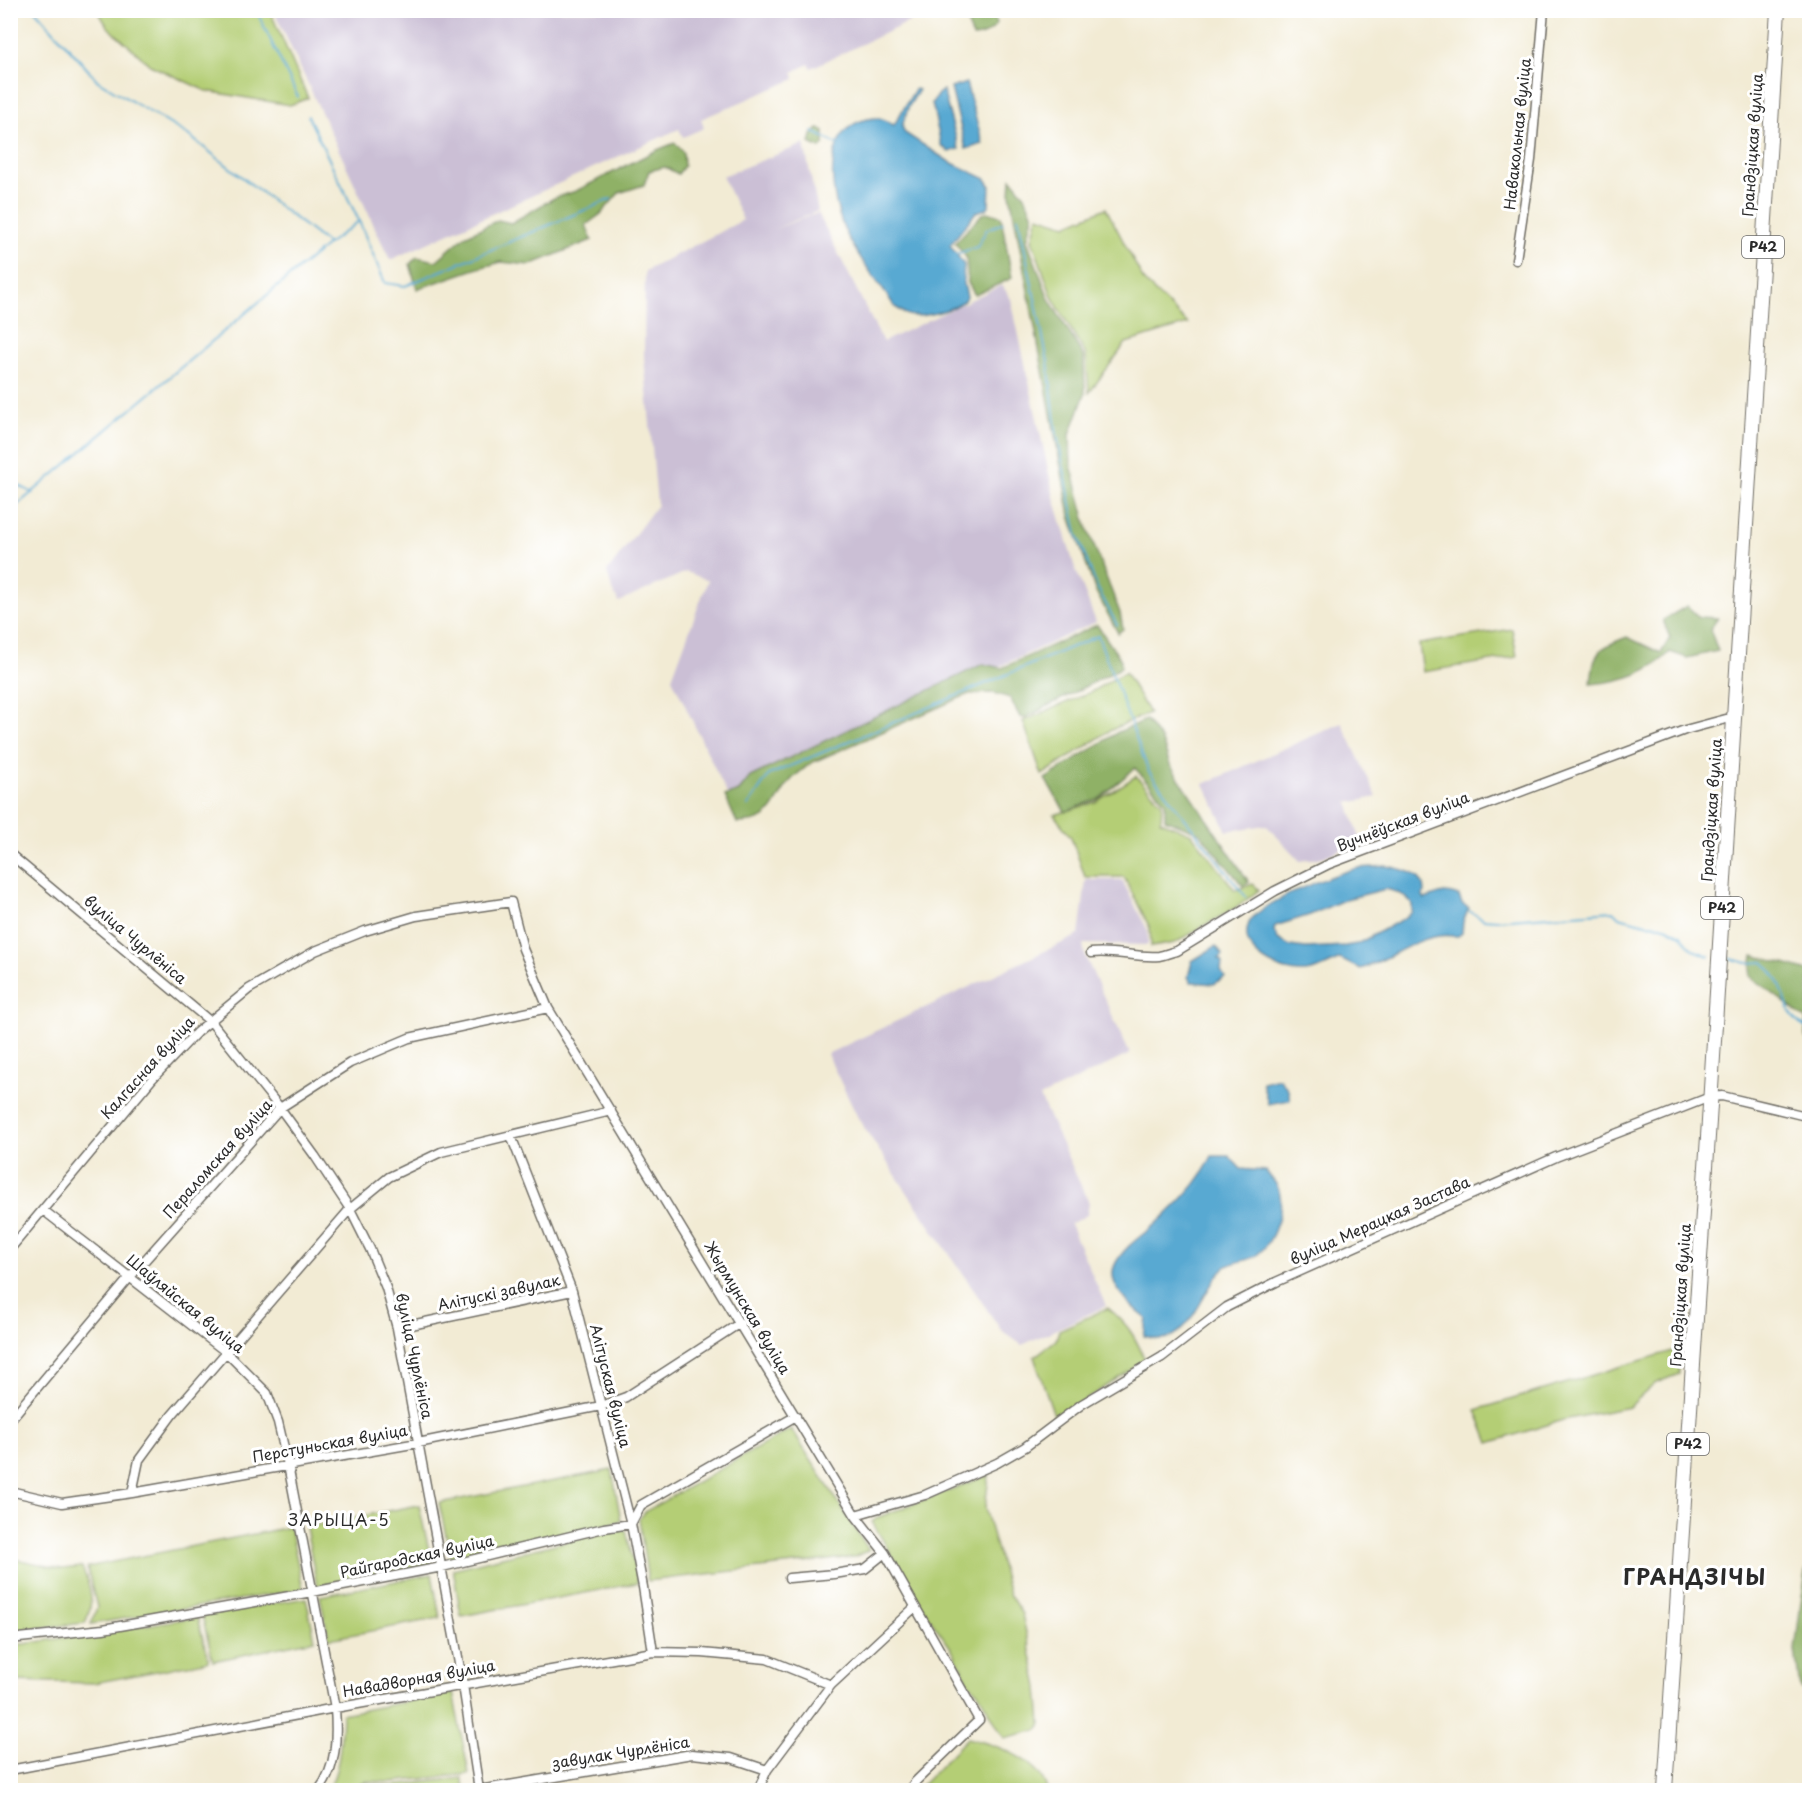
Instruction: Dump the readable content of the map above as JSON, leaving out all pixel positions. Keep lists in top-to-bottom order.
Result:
{
  "streets": {
    "main road": ["Грандзіцкая вуліца", "Р42"],
    "street": [
      "Навакольная вуліца",
      "Вучнёўская вуліца",
      "вуліца Чурлёніса",
      "Калгасная вуліца",
      "Пераломская вуліца",
      "вуліца Мерацкая Застава",
      "Алітускі завулак",
      "Шаўляйская вуліца",
      "Жырмунская вуліца",
      "Алітуская вуліца",
      "Перстуньская вуліца",
      "Райгародская вуліца",
      "Навадворная вуліца",
      "завулак Чурлёніса"
    ]
  },
  "crossings": [
    ["Грандзіцкая вуліца", "Вучнёўская вуліца"],
    ["Грандзіцкая вуліца", "вуліца Мерацкая Застава"],
    ["вуліца Чурлёніса", "Калгасная вуліца"],
    ["вуліца Чурлёніса", "Пераломская вуліца"],
    ["вуліца Чурлёніса", "Алітускі завулак"],
    ["вуліца Чурлёніса", "Перстуньская вуліца"],
    ["вуліца Чурлёніса", "Райгародская вуліца"],
    ["вуліца Чурлёніса", "Навадворная вуліца"],
    ["вуліца Чурлёніса", "завулак Чурлёніса"],
    ["Калгасная вуліца", "Шаўляйская вуліца"],
    ["Калгасная вуліца", "Жырмунская вуліца"],
    ["Пераломская вуліца", "Шаўляйская вуліца"],
    ["Пераломская вуліца", "Жырмунская вуліца"],
    ["вуліца Мерацкая Застава", "Жырмунская вуліца"],
    ["Алітускі завулак", "Алітуская вуліца"],
    ["Шаўляйская вуліца", "Перстуньская вуліца"],
    ["Шаўляйская вуліца", "Райгародская вуліца"],
    ["Шаўляйская вуліца", "Навадворная вуліца"],
    ["Жырмунская вуліца", "Перстуньская вуліца"],
    ["Алітуская вуліца", "Перстуньская вуліца"],
    ["Алітуская вуліца", "Райгародская вуліца"],
    ["Алітуская вуліца", "Навадворная вуліца"]
  ],
  "districts": ["ЗАРЫЦА-5", "ГРАНДЗІЧЫ"]
}
